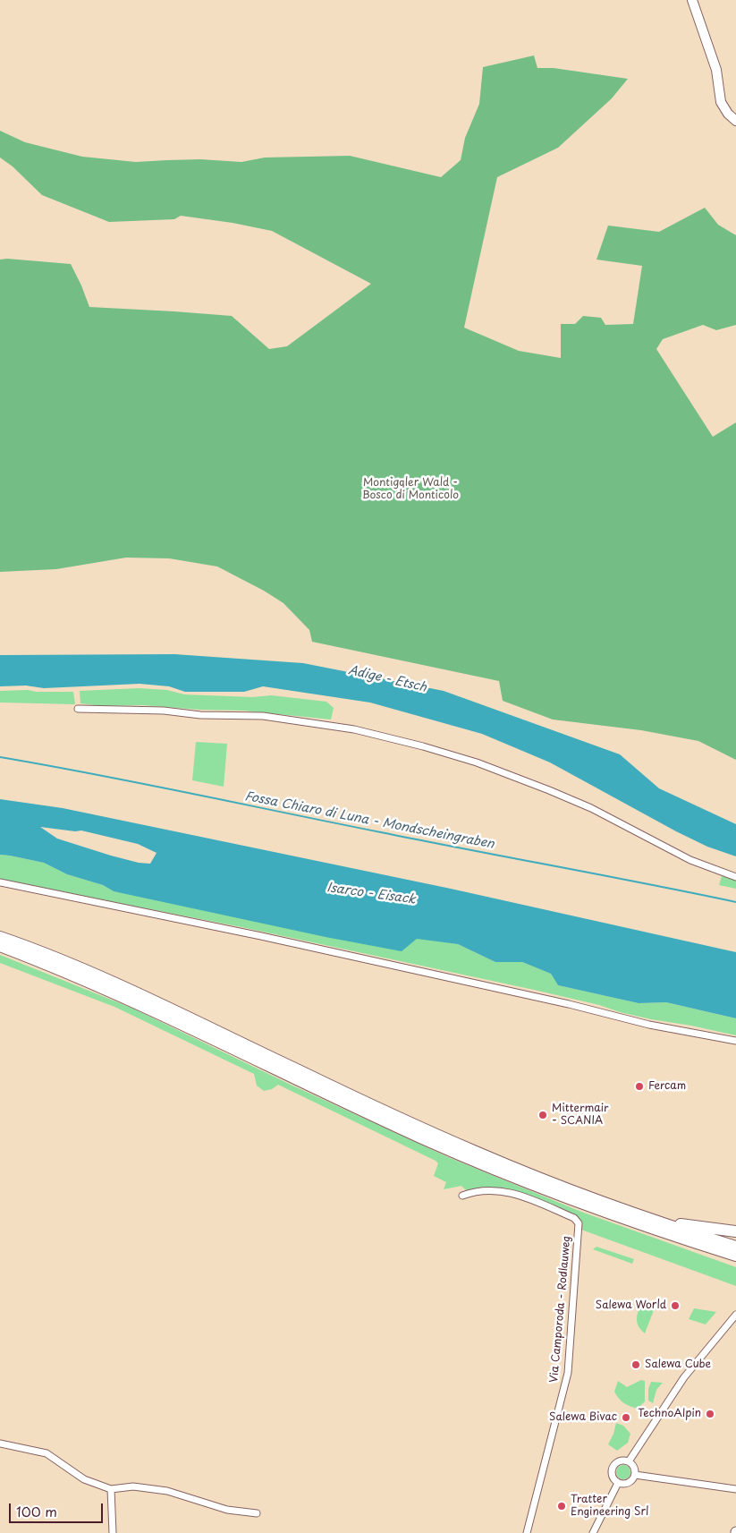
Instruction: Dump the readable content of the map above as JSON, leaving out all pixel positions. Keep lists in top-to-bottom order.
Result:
{
  "streets": {
    "street": ["Via Camporoda - Rodlauweg"]
  },
  "water": ["Adige - Etsch", "Fossa Chiaro di Luna - Mondscheingraben", "Isarco - Eisack"],
  "parks": ["Montiggler Wald - Bosco di Monticolo"],
  "places": [
    "Fercam",
    "Mittermair - SCANIA",
    "Salewa World",
    "Salewa Cube",
    "TechnoAlpin",
    "Salewa Bivac",
    "Tratter Engineering Srl"
  ],
  "scale_bar": "100 m"
}
